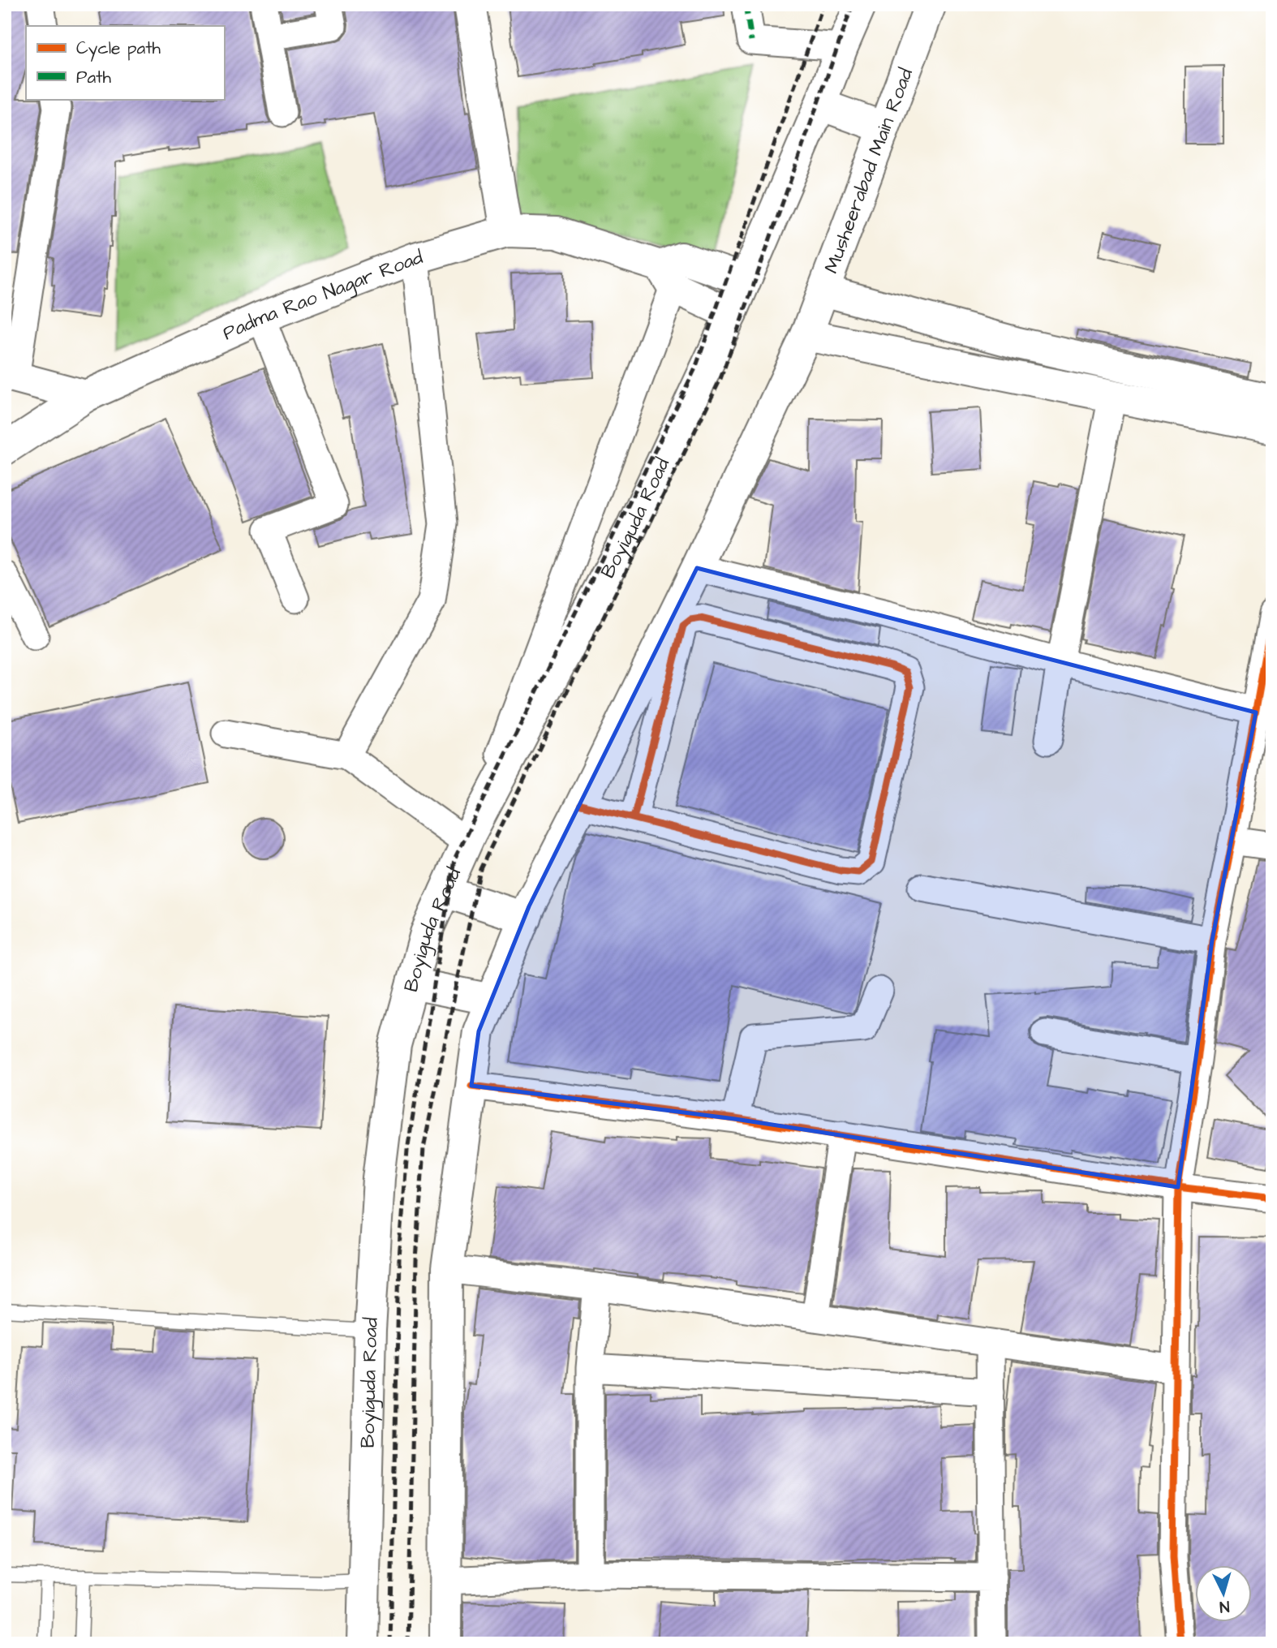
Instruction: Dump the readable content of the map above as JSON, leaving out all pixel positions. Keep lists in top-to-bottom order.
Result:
{
  "streets": {
    "main road": ["Musheerabad Main Road", "Padma Rao Nagar Road", "Boyiguda Road"]
  },
  "crossings": [
    ["Padma Rao Nagar Road", "Boyiguda Road"]
  ],
  "legend": ["Cycle path", "Path"],
  "north": "bottom"
}
